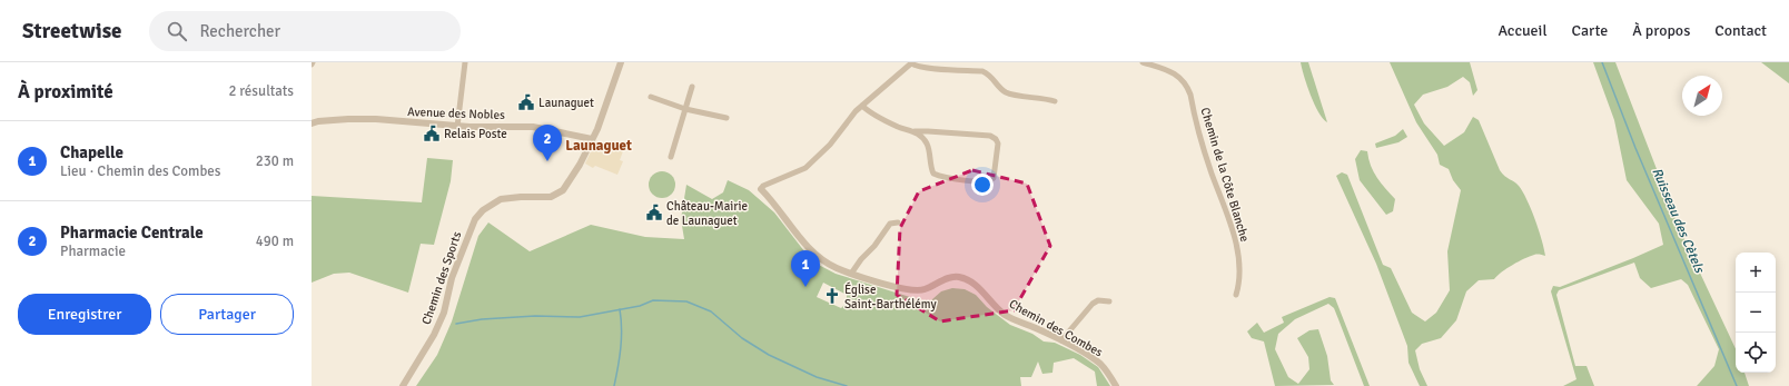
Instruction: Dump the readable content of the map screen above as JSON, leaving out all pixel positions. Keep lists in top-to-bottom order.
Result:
{
  "streets": {
    "street": [
      "Avenue des Nobles",
      "Chemin de la Côte Blanche",
      "Chemin des Sports",
      "Chemin des Combes"
    ]
  },
  "crossings": [
    ["Avenue des Nobles", "Chemin des Sports"]
  ],
  "districts": ["Launaguet"],
  "water": ["Ruisseau des Cètels"],
  "places": {
    "public building": ["Launaguet", "Relais Poste", "Château-Mairie de Launaguet"],
    "church": ["Église Saint-Barthélémy"]
  },
  "north": "top right",
  "page": {
    "header": "Streetwise",
    "search": "Rechercher",
    "nav": [
      "Accueil",
      "Carte",
      "À propos",
      "Contact"
    ],
    "heading": ["À proximité", "2 résultats"],
    "list": [
      {
        "mark": "1",
        "name": "Chapelle",
        "note": "Lieu · Chemin des Combes",
        "value": "230 m"
      },
      {
        "mark": "2",
        "name": "Pharmacie Centrale",
        "note": "Pharmacie",
        "value": "490 m"
      }
    ],
    "pins": ["2", "1"],
    "map_buttons": ["+", "−"],
    "buttons": ["Enregistrer", "Partager"]
  }
}
